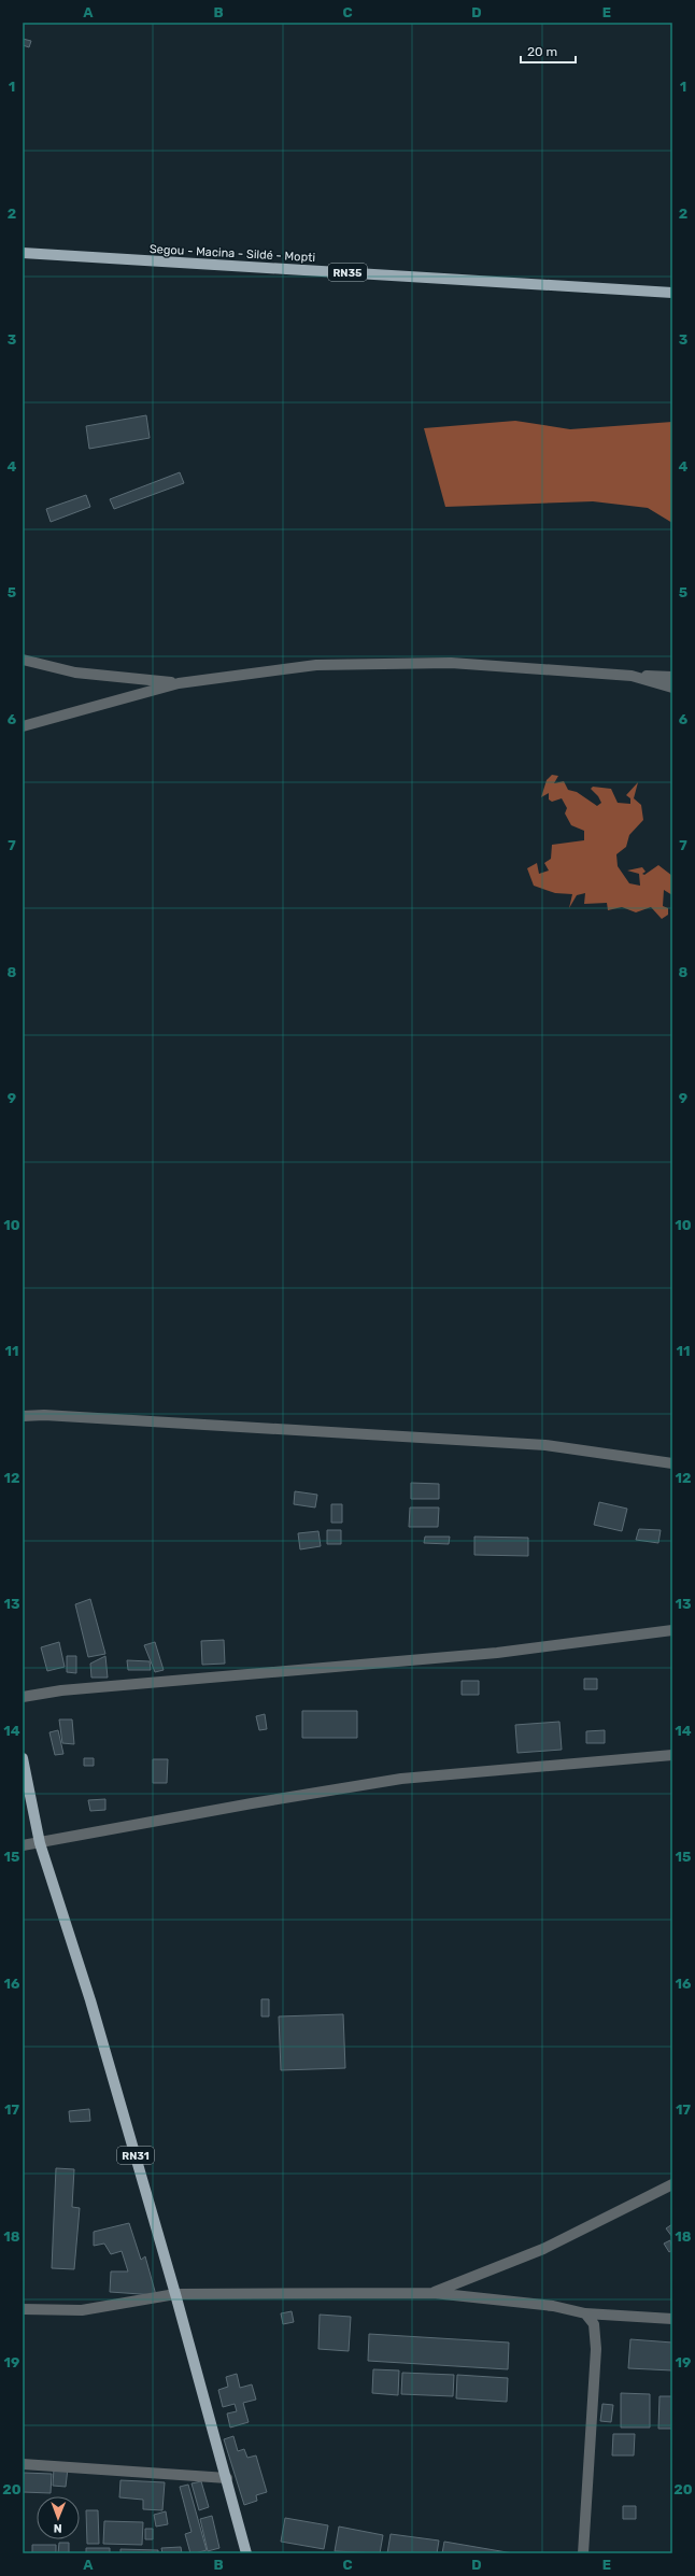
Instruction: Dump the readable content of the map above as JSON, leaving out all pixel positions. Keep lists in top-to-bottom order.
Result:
{
  "streets": {
    "main road": ["Segou - Macina - Sildé - Mopti", "RN35", "RN31"]
  },
  "scale_bar": "20 m",
  "north": "bottom",
  "grid": {
    "columns": [
      "A",
      "B",
      "C",
      "D",
      "E"
    ],
    "rows": [
      "1",
      "2",
      "3",
      "4",
      "5",
      "6",
      "7",
      "8",
      "9",
      "10",
      "11",
      "12",
      "13",
      "14",
      "15",
      "16",
      "17",
      "18",
      "19",
      "20"
    ]
  }
}
